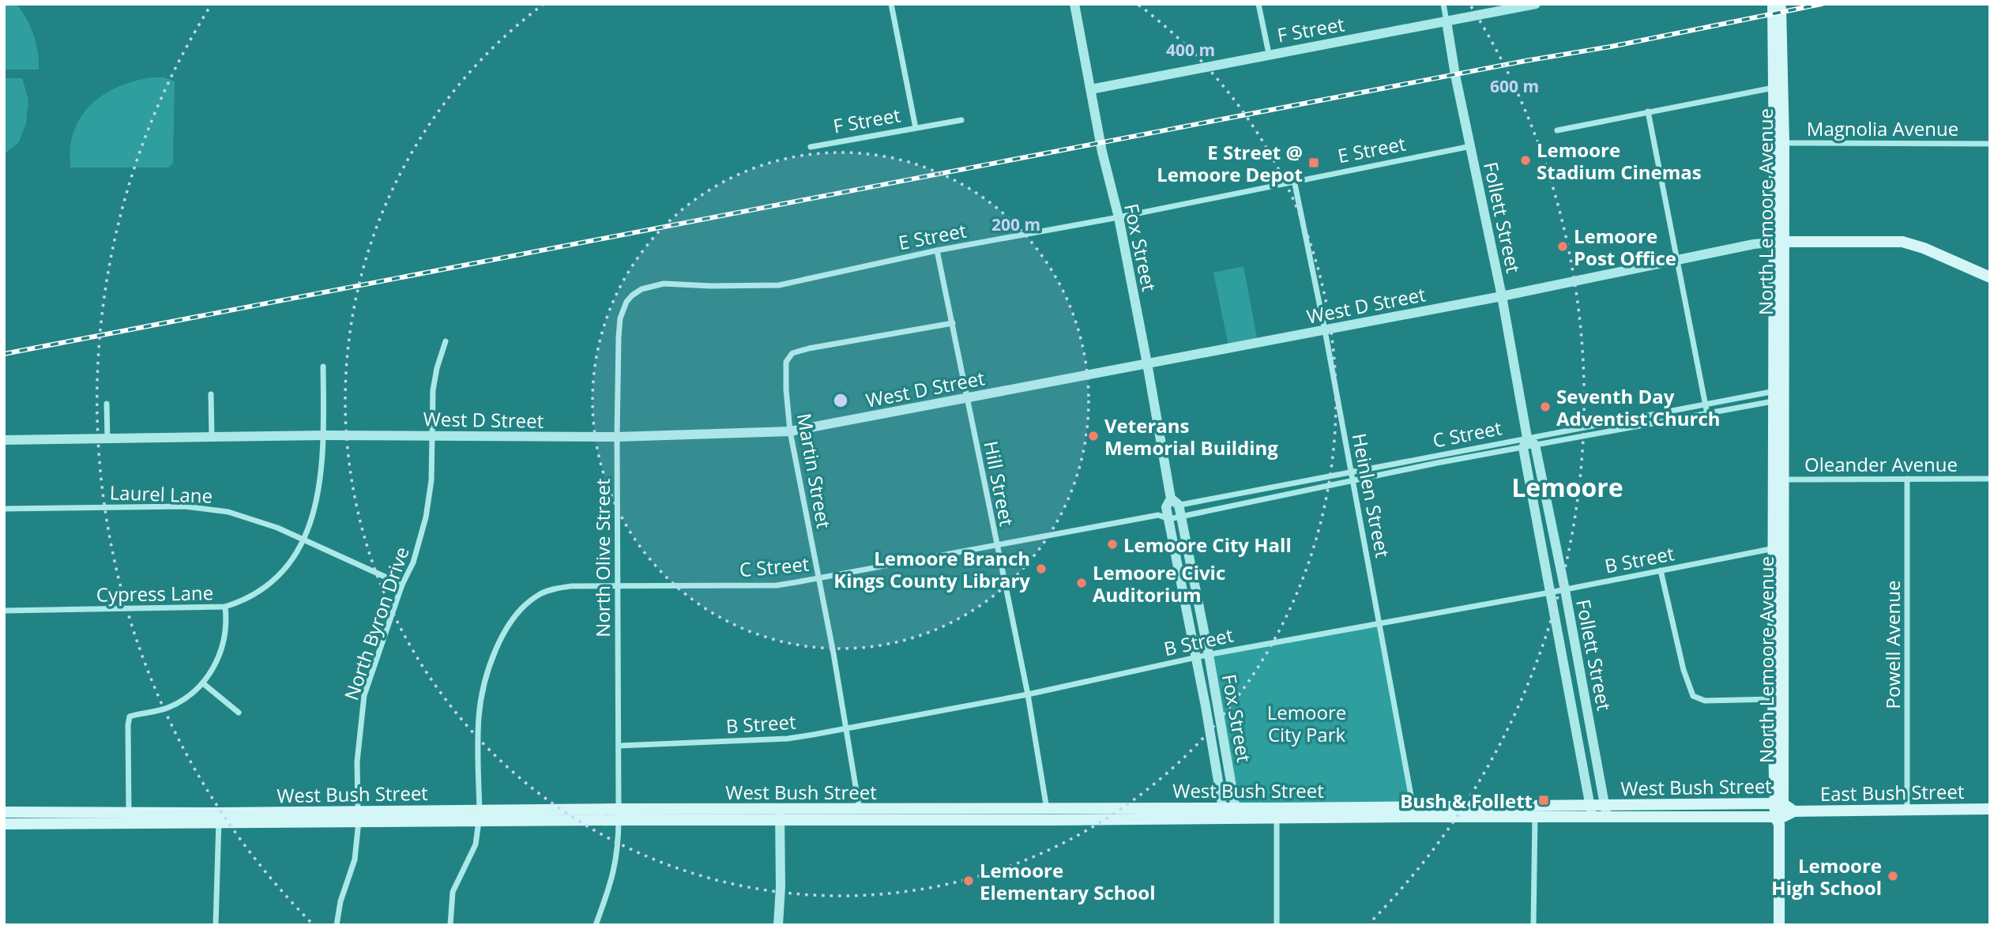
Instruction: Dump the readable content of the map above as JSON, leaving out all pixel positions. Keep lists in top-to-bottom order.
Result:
{
  "streets": {
    "main road": ["North Lemoore Avenue", "West Bush Street", "East Bush Street"],
    "street": [
      "F Street",
      "Magnolia Avenue",
      "E Street",
      "Follett Street",
      "Fox Street",
      "West D Street",
      "C Street",
      "Oleander Avenue",
      "Martin Street",
      "Hill Street",
      "Laurel Lane",
      "Heinlen Street",
      "North Olive Street",
      "B Street",
      "Cypress Lane",
      "North Byron Drive",
      "Powell Avenue"
    ]
  },
  "crossings": [
    ["F Street", "Follett Street"],
    ["F Street", "Fox Street"],
    ["Magnolia Avenue", "North Lemoore Avenue"],
    ["E Street", "Follett Street"],
    ["E Street", "Fox Street"],
    ["E Street", "Hill Street"],
    ["E Street", "Heinlen Street"],
    ["E Street", "North Olive Street"],
    ["North Lemoore Avenue", "West D Street"],
    ["North Lemoore Avenue", "C Street"],
    ["North Lemoore Avenue", "Oleander Avenue"],
    ["North Lemoore Avenue", "B Street"],
    ["North Lemoore Avenue", "West Bush Street"],
    ["Follett Street", "West D Street"],
    ["Follett Street", "C Street"],
    ["Follett Street", "B Street"],
    ["Follett Street", "West Bush Street"],
    ["Fox Street", "West D Street"],
    ["Fox Street", "C Street"],
    ["Fox Street", "B Street"],
    ["Fox Street", "West Bush Street"],
    ["West D Street", "Martin Street"],
    ["West D Street", "Hill Street"],
    ["West D Street", "Heinlen Street"],
    ["West D Street", "North Olive Street"],
    ["West D Street", "Cypress Lane"],
    ["West D Street", "North Byron Drive"],
    ["C Street", "Martin Street"],
    ["C Street", "Hill Street"],
    ["C Street", "Heinlen Street"],
    ["C Street", "North Olive Street"],
    ["C Street", "West Bush Street"],
    ["Oleander Avenue", "Powell Avenue"],
    ["Martin Street", "Hill Street"],
    ["Martin Street", "B Street"],
    ["Martin Street", "West Bush Street"],
    ["Hill Street", "B Street"],
    ["Hill Street", "West Bush Street"],
    ["Laurel Lane", "Cypress Lane"],
    ["Laurel Lane", "North Byron Drive"],
    ["Heinlen Street", "B Street"],
    ["Heinlen Street", "West Bush Street"],
    ["North Olive Street", "B Street"],
    ["North Olive Street", "West Bush Street"],
    ["North Byron Drive", "West Bush Street"],
    ["Powell Avenue", "East Bush Street"],
    ["West Bush Street", "East Bush Street"]
  ],
  "districts": ["Lemoore"],
  "parks": ["Lemoore City Park"],
  "places": {
    "other": [
      "Lemoore Stadium Cinemas",
      "Lemoore Post Office",
      "Seventh Day Adventist Church",
      "Veterans Memorial Building",
      "Lemoore City Hall",
      "Lemoore Branch Kings County Library",
      "Lemoore Civic Auditorium",
      "Lemoore High School",
      "Lemoore Elementary School"
    ],
    "transit": ["E Street @ Lemoore Depot", "Bush & Follett"]
  },
  "rings": ["400 m", "600 m", "200 m"]
}
